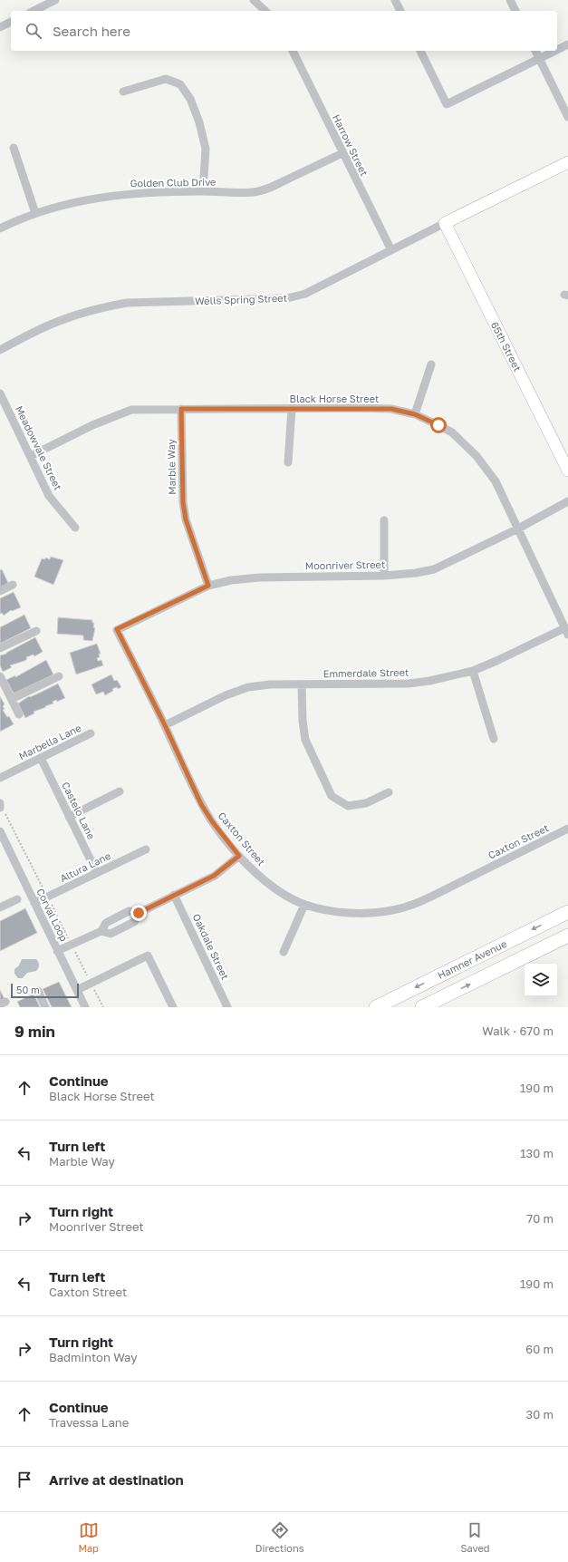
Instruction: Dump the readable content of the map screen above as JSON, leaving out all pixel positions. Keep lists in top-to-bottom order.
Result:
{
  "streets": {
    "main road": ["Hamner Avenue"],
    "street": [
      "Harrow Street",
      "Golden Club Drive",
      "Wells Spring Street",
      "65th Street",
      "Black Horse Street",
      "Meadowvale Street",
      "Marble Way",
      "Moonriver Street",
      "Emmerdale Street",
      "Marbella Lane",
      "Castelo Lane",
      "Caxton Street",
      "Altura Lane",
      "Corval Loop",
      "Oakdale Street"
    ]
  },
  "crossings": [
    ["Harrow Street", "Golden Club Drive"],
    ["Harrow Street", "Wells Spring Street"],
    ["Wells Spring Street", "65th Street"],
    ["Black Horse Street", "Meadowvale Street"],
    ["Black Horse Street", "Marble Way"],
    ["Black Horse Street", "Moonriver Street"],
    ["Black Horse Street", "Emmerdale Street"],
    ["Marble Way", "Moonriver Street"],
    ["Moonriver Street", "Caxton Street"],
    ["Emmerdale Street", "Caxton Street"],
    ["Marbella Lane", "Castelo Lane"],
    ["Castelo Lane", "Altura Lane"],
    ["Altura Lane", "Corval Loop"]
  ],
  "scale_bar": "50 m",
  "page": {
    "search": "Search here",
    "scale": "50 m",
    "heading": ["9 min", "Walk · 670 m"],
    "list": [
      ["Continue", "Black Horse Street", "190 m"],
      ["Turn left", "Marble Way", "130 m"],
      ["Turn right", "Moonriver Street", "70 m"],
      ["Turn left", "Caxton Street", "190 m"],
      ["Turn right", "Badminton Way", "60 m"],
      ["Continue", "Travessa Lane", "30 m"],
      "Arrive at destination"
    ],
    "nav": ["Map", "Directions", "Saved"]
  }
}
